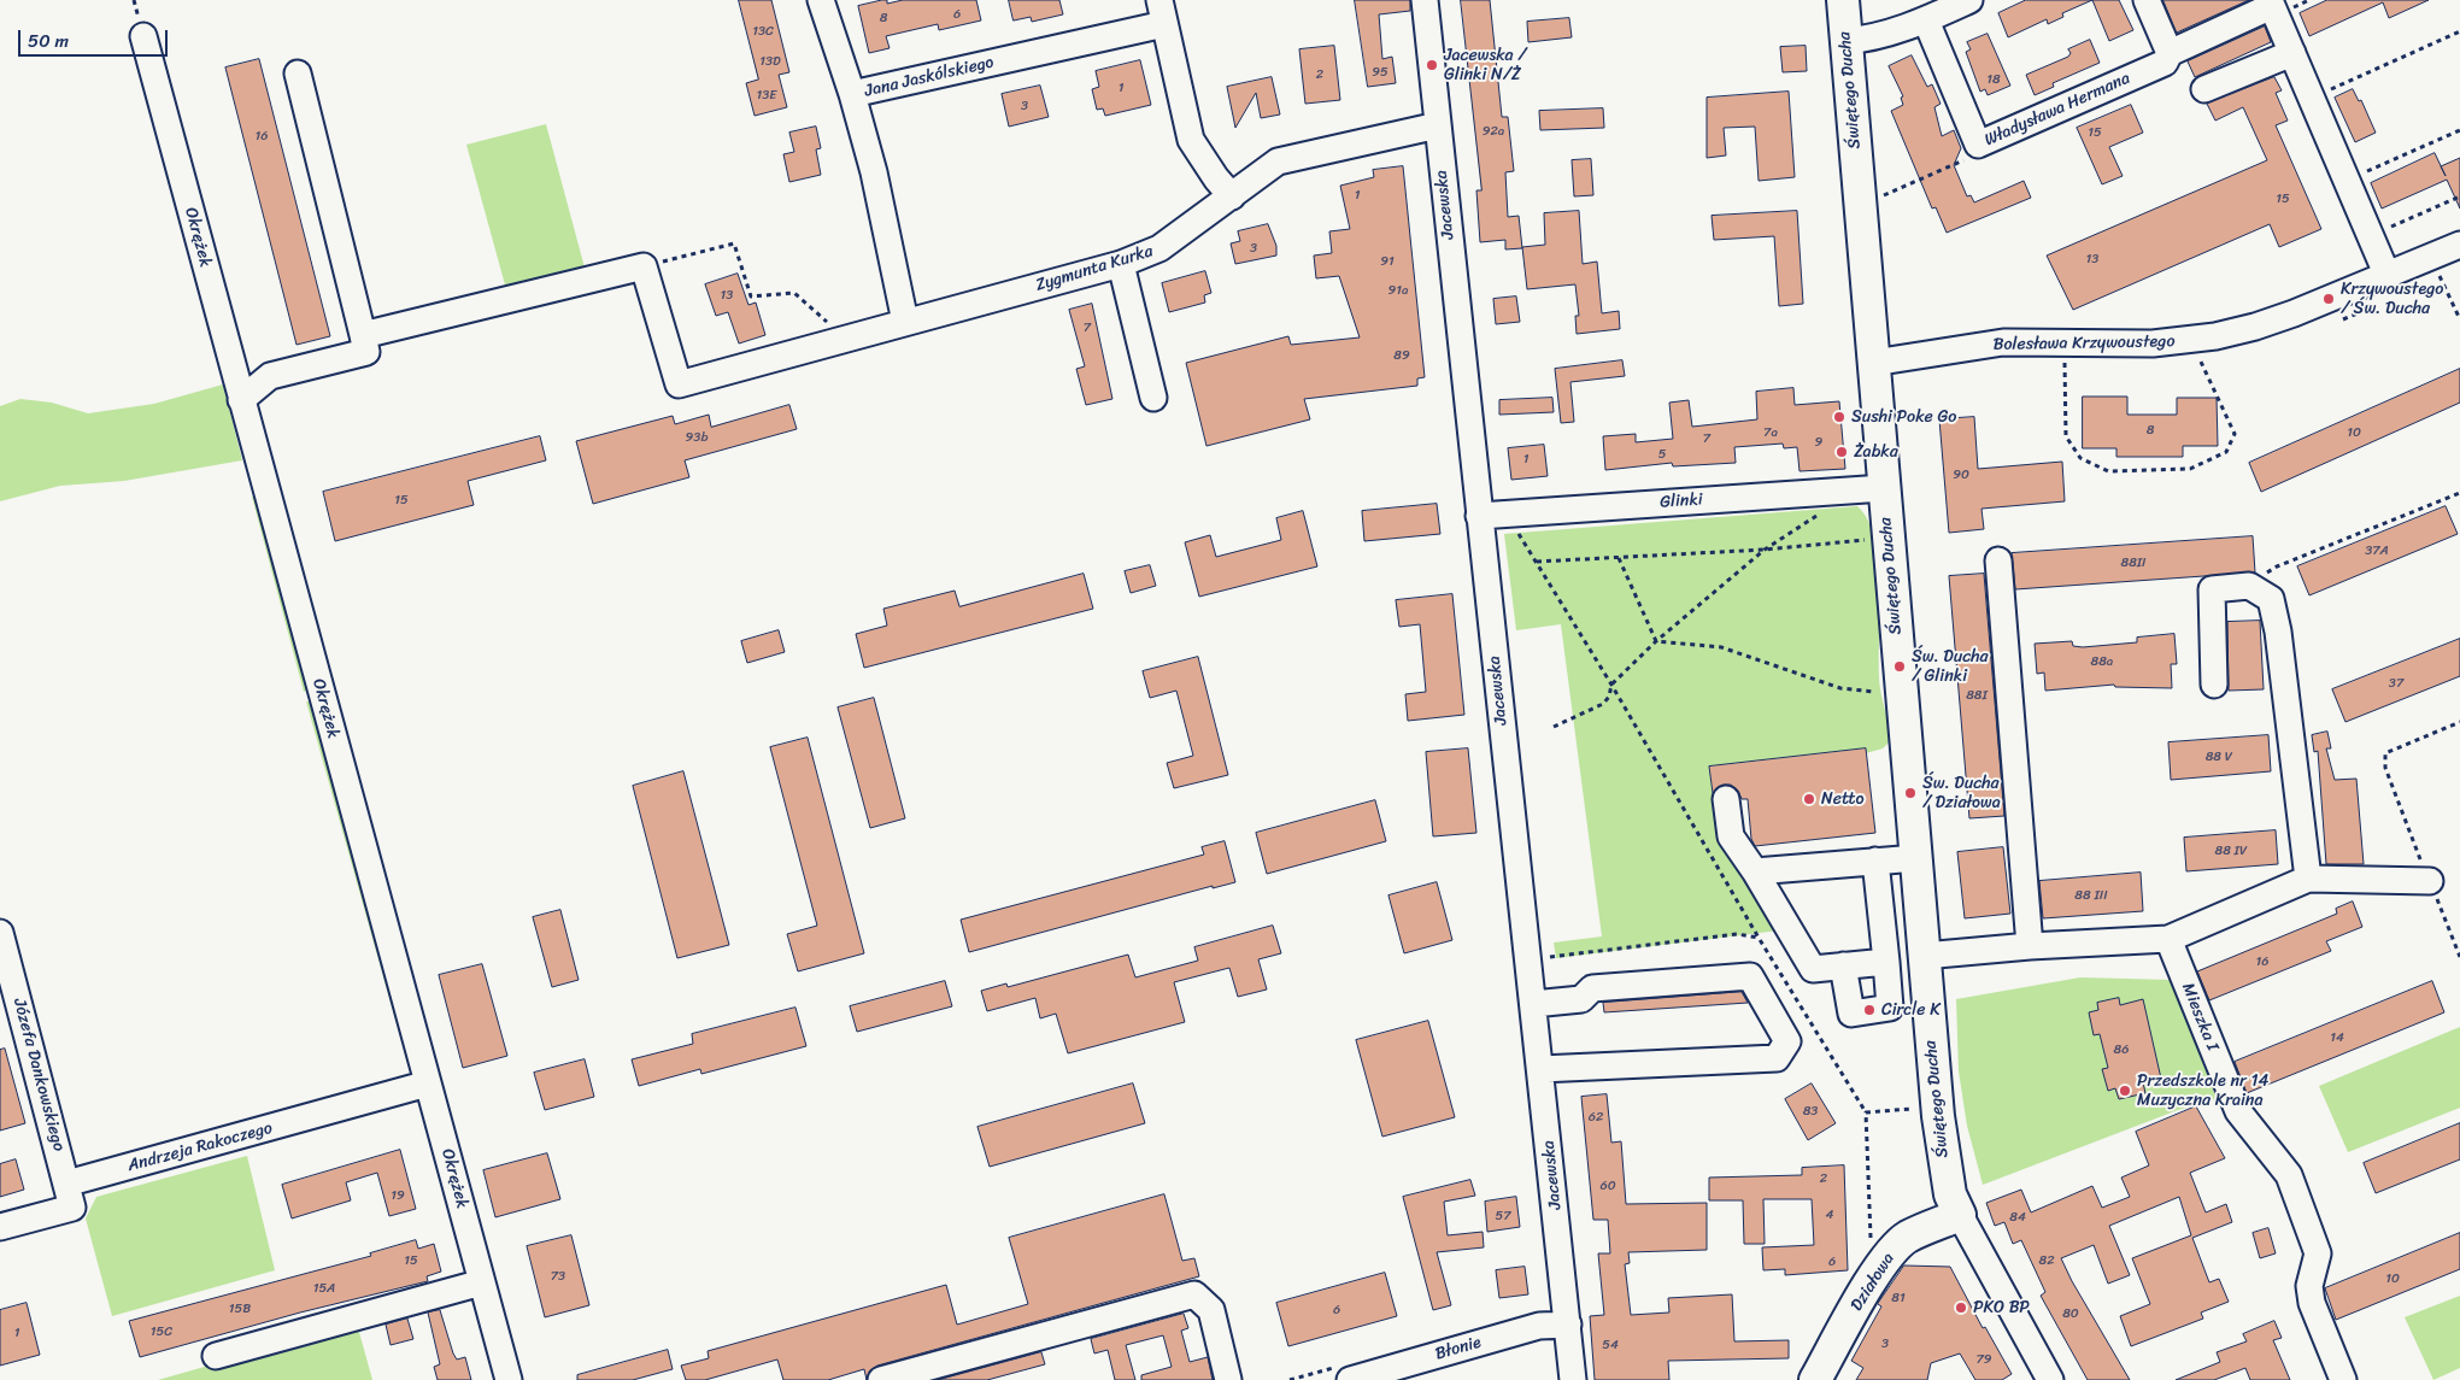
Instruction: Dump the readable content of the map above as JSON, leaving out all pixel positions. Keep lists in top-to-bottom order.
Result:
{
  "streets": {
    "main road": ["Świętego Ducha", "Działowa"],
    "street": [
      "Jana Jaskólskiego",
      "Władysława Hermana",
      "Jacewska",
      "Okrężek",
      "Zygmunta Kurka",
      "Bolesława Krzywoustego",
      "Glinki",
      "Mieszka I",
      "Józefa Dankowskiego",
      "Andrzeja Rakoczego",
      "Błonie"
    ]
  },
  "crossings": [
    ["Jana Jaskólskiego", "Zygmunta Kurka"],
    ["Świętego Ducha", "Bolesława Krzywoustego"],
    ["Świętego Ducha", "Glinki"],
    ["Świętego Ducha", "Działowa"],
    ["Jacewska", "Zygmunta Kurka"],
    ["Jacewska", "Glinki"],
    ["Jacewska", "Błonie"],
    ["Okrężek", "Andrzeja Rakoczego"],
    ["Józefa Dankowskiego", "Andrzeja Rakoczego"]
  ],
  "places": [
    "Jacewska / Glinki N/Ż",
    "Krzywoustego / Św. Ducha",
    "Sushi Poke Go",
    "Żabka",
    "Św. Ducha / Glinki",
    "Św. Ducha / Działowa",
    "Netto",
    "Circle K",
    "Przedszkole nr 14 Muzyczna Kraina",
    "PKO BP"
  ],
  "house_numbers": [
    "6",
    "8",
    "13C",
    "13D",
    "95",
    "2",
    "18",
    "1",
    "13E",
    "3",
    "92a",
    "15",
    "16",
    "1",
    "15",
    "3",
    "13",
    "91",
    "91a",
    "13",
    "7",
    "89",
    "8",
    "7a",
    "10",
    "93b",
    "7",
    "9",
    "5",
    "1",
    "90",
    "15",
    "37A",
    "88II",
    "88a",
    "37",
    "88I",
    "88 V",
    "88 IV",
    "88 III",
    "16",
    "14",
    "86",
    "83",
    "62",
    "2",
    "60",
    "19",
    "4",
    "57",
    "84",
    "15",
    "82",
    "6",
    "73",
    "10",
    "15A",
    "81",
    "15B",
    "6",
    "80",
    "15C",
    "1",
    "3",
    "54",
    "79"
  ],
  "scale_bar": "50 m"
}
